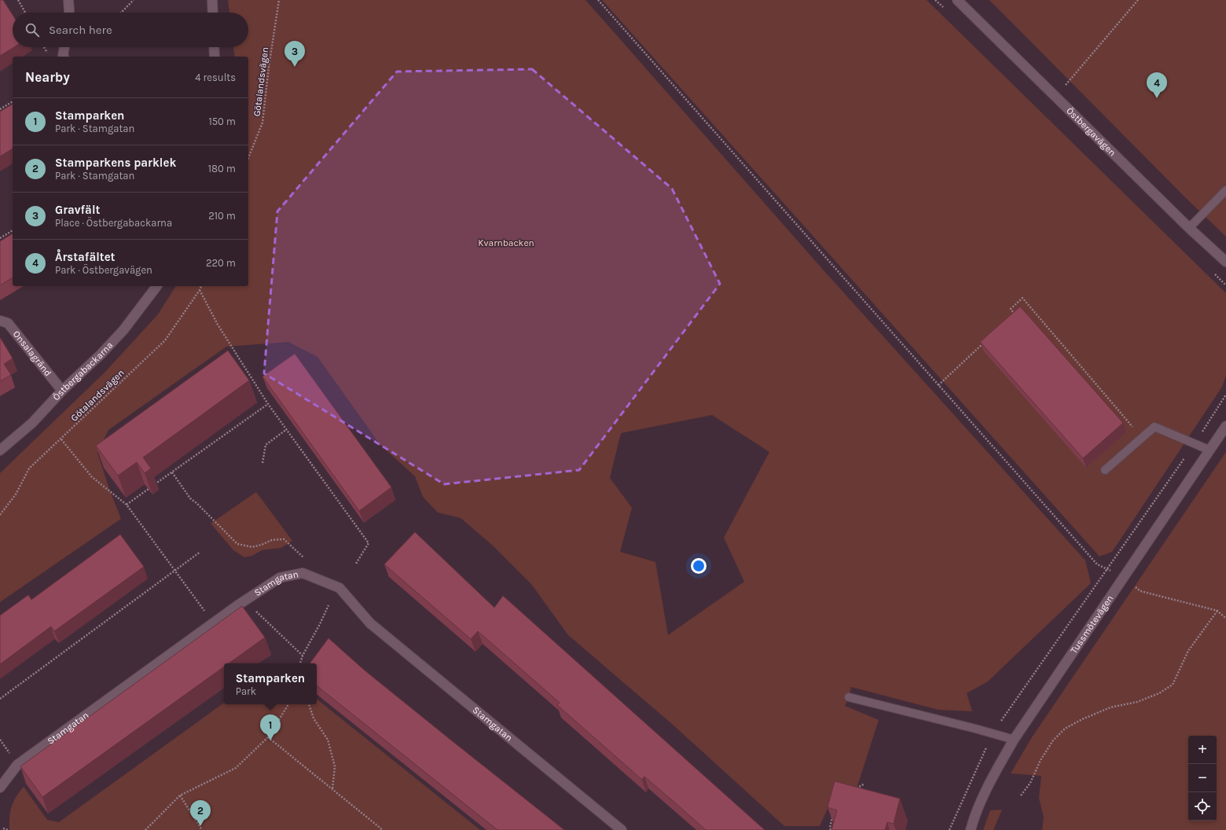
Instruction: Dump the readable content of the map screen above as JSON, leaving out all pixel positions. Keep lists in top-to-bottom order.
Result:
{
  "streets": {
    "street": [
      "Östbergavägen",
      "Onsalagränd",
      "Östbergabackarna",
      "Stamgatan",
      "Tussmötevägen"
    ],
    "path": ["Götalandsvägen"]
  },
  "crossings": [
    ["Onsalagränd", "Östbergabackarna"]
  ],
  "parks": ["Kvarnbacken"],
  "page": {
    "search": "Search here",
    "pins": [
      "3",
      "4",
      "1",
      "2"
    ],
    "heading": ["Nearby", "4 results"],
    "list": [
      {
        "mark": "1",
        "name": "Stamparken",
        "note": "Park · Stamgatan",
        "value": "150 m"
      },
      {
        "mark": "2",
        "name": "Stamparkens parklek",
        "note": "Park · Stamgatan",
        "value": "180 m"
      },
      {
        "mark": "3",
        "name": "Gravfält",
        "note": "Place · Östbergabackarna",
        "value": "210 m"
      },
      {
        "mark": "4",
        "name": "Årstafältet",
        "note": "Park · Östbergavägen",
        "value": "220 m"
      }
    ],
    "popup": ["Stamparken", "Park"],
    "map_buttons": ["+", "−"]
  }
}
